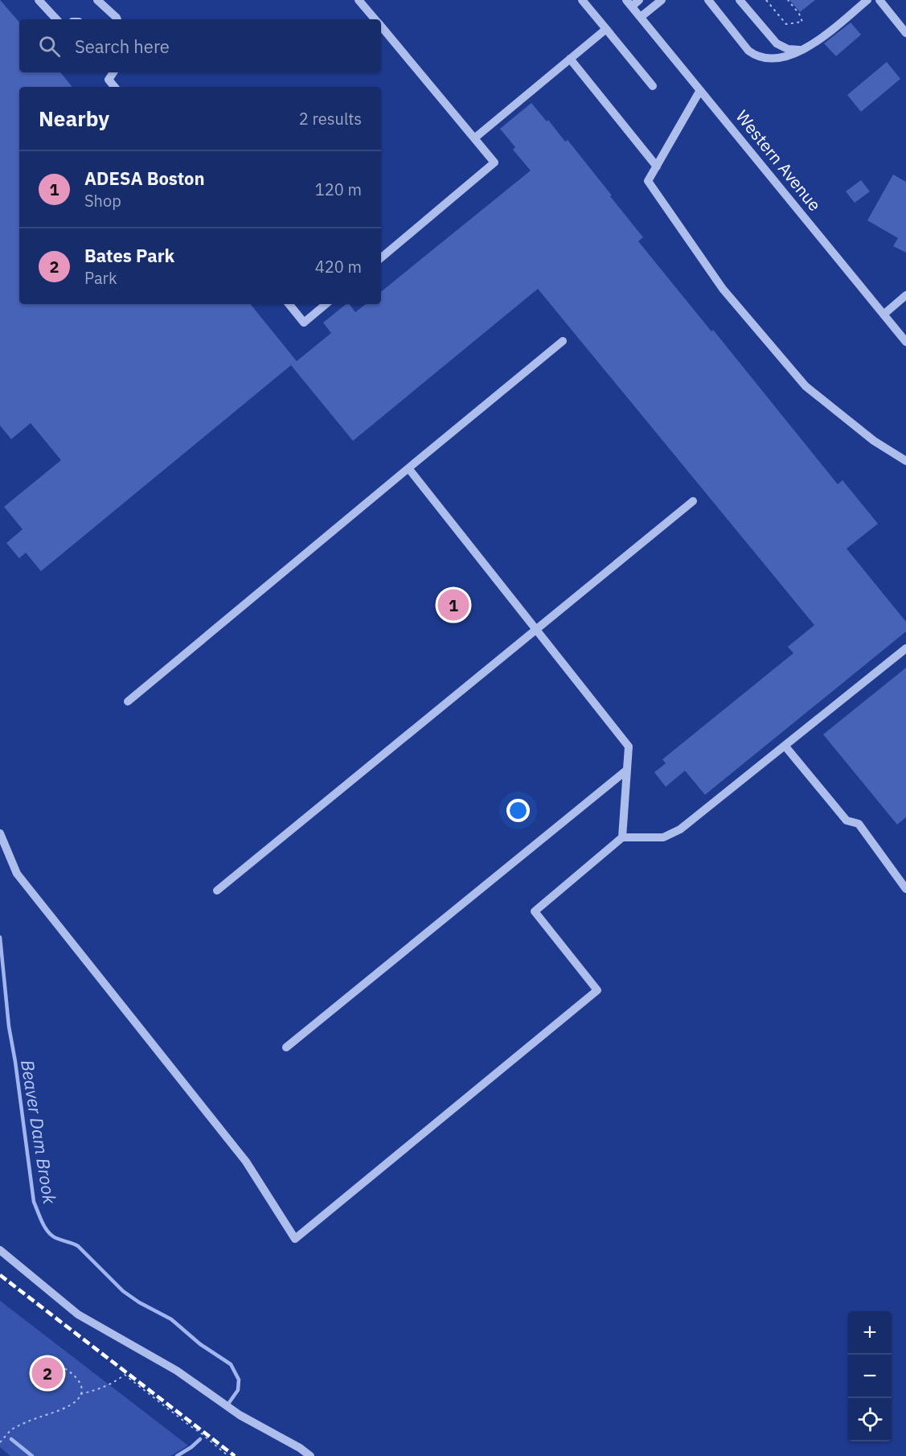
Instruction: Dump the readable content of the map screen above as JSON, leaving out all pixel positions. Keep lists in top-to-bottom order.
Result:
{
  "streets": {
    "street": ["Western Avenue"]
  },
  "water": ["Beaver Dam Brook"],
  "page": {
    "search": "Search here",
    "heading": ["Nearby", "2 results"],
    "list": [
      {
        "mark": "1",
        "name": "ADESA Boston",
        "note": "Shop",
        "value": "120 m"
      },
      {
        "mark": "2",
        "name": "Bates Park",
        "note": "Park",
        "value": "420 m"
      }
    ],
    "pins": ["1", "2"],
    "map_buttons": ["+", "−"]
  }
}
